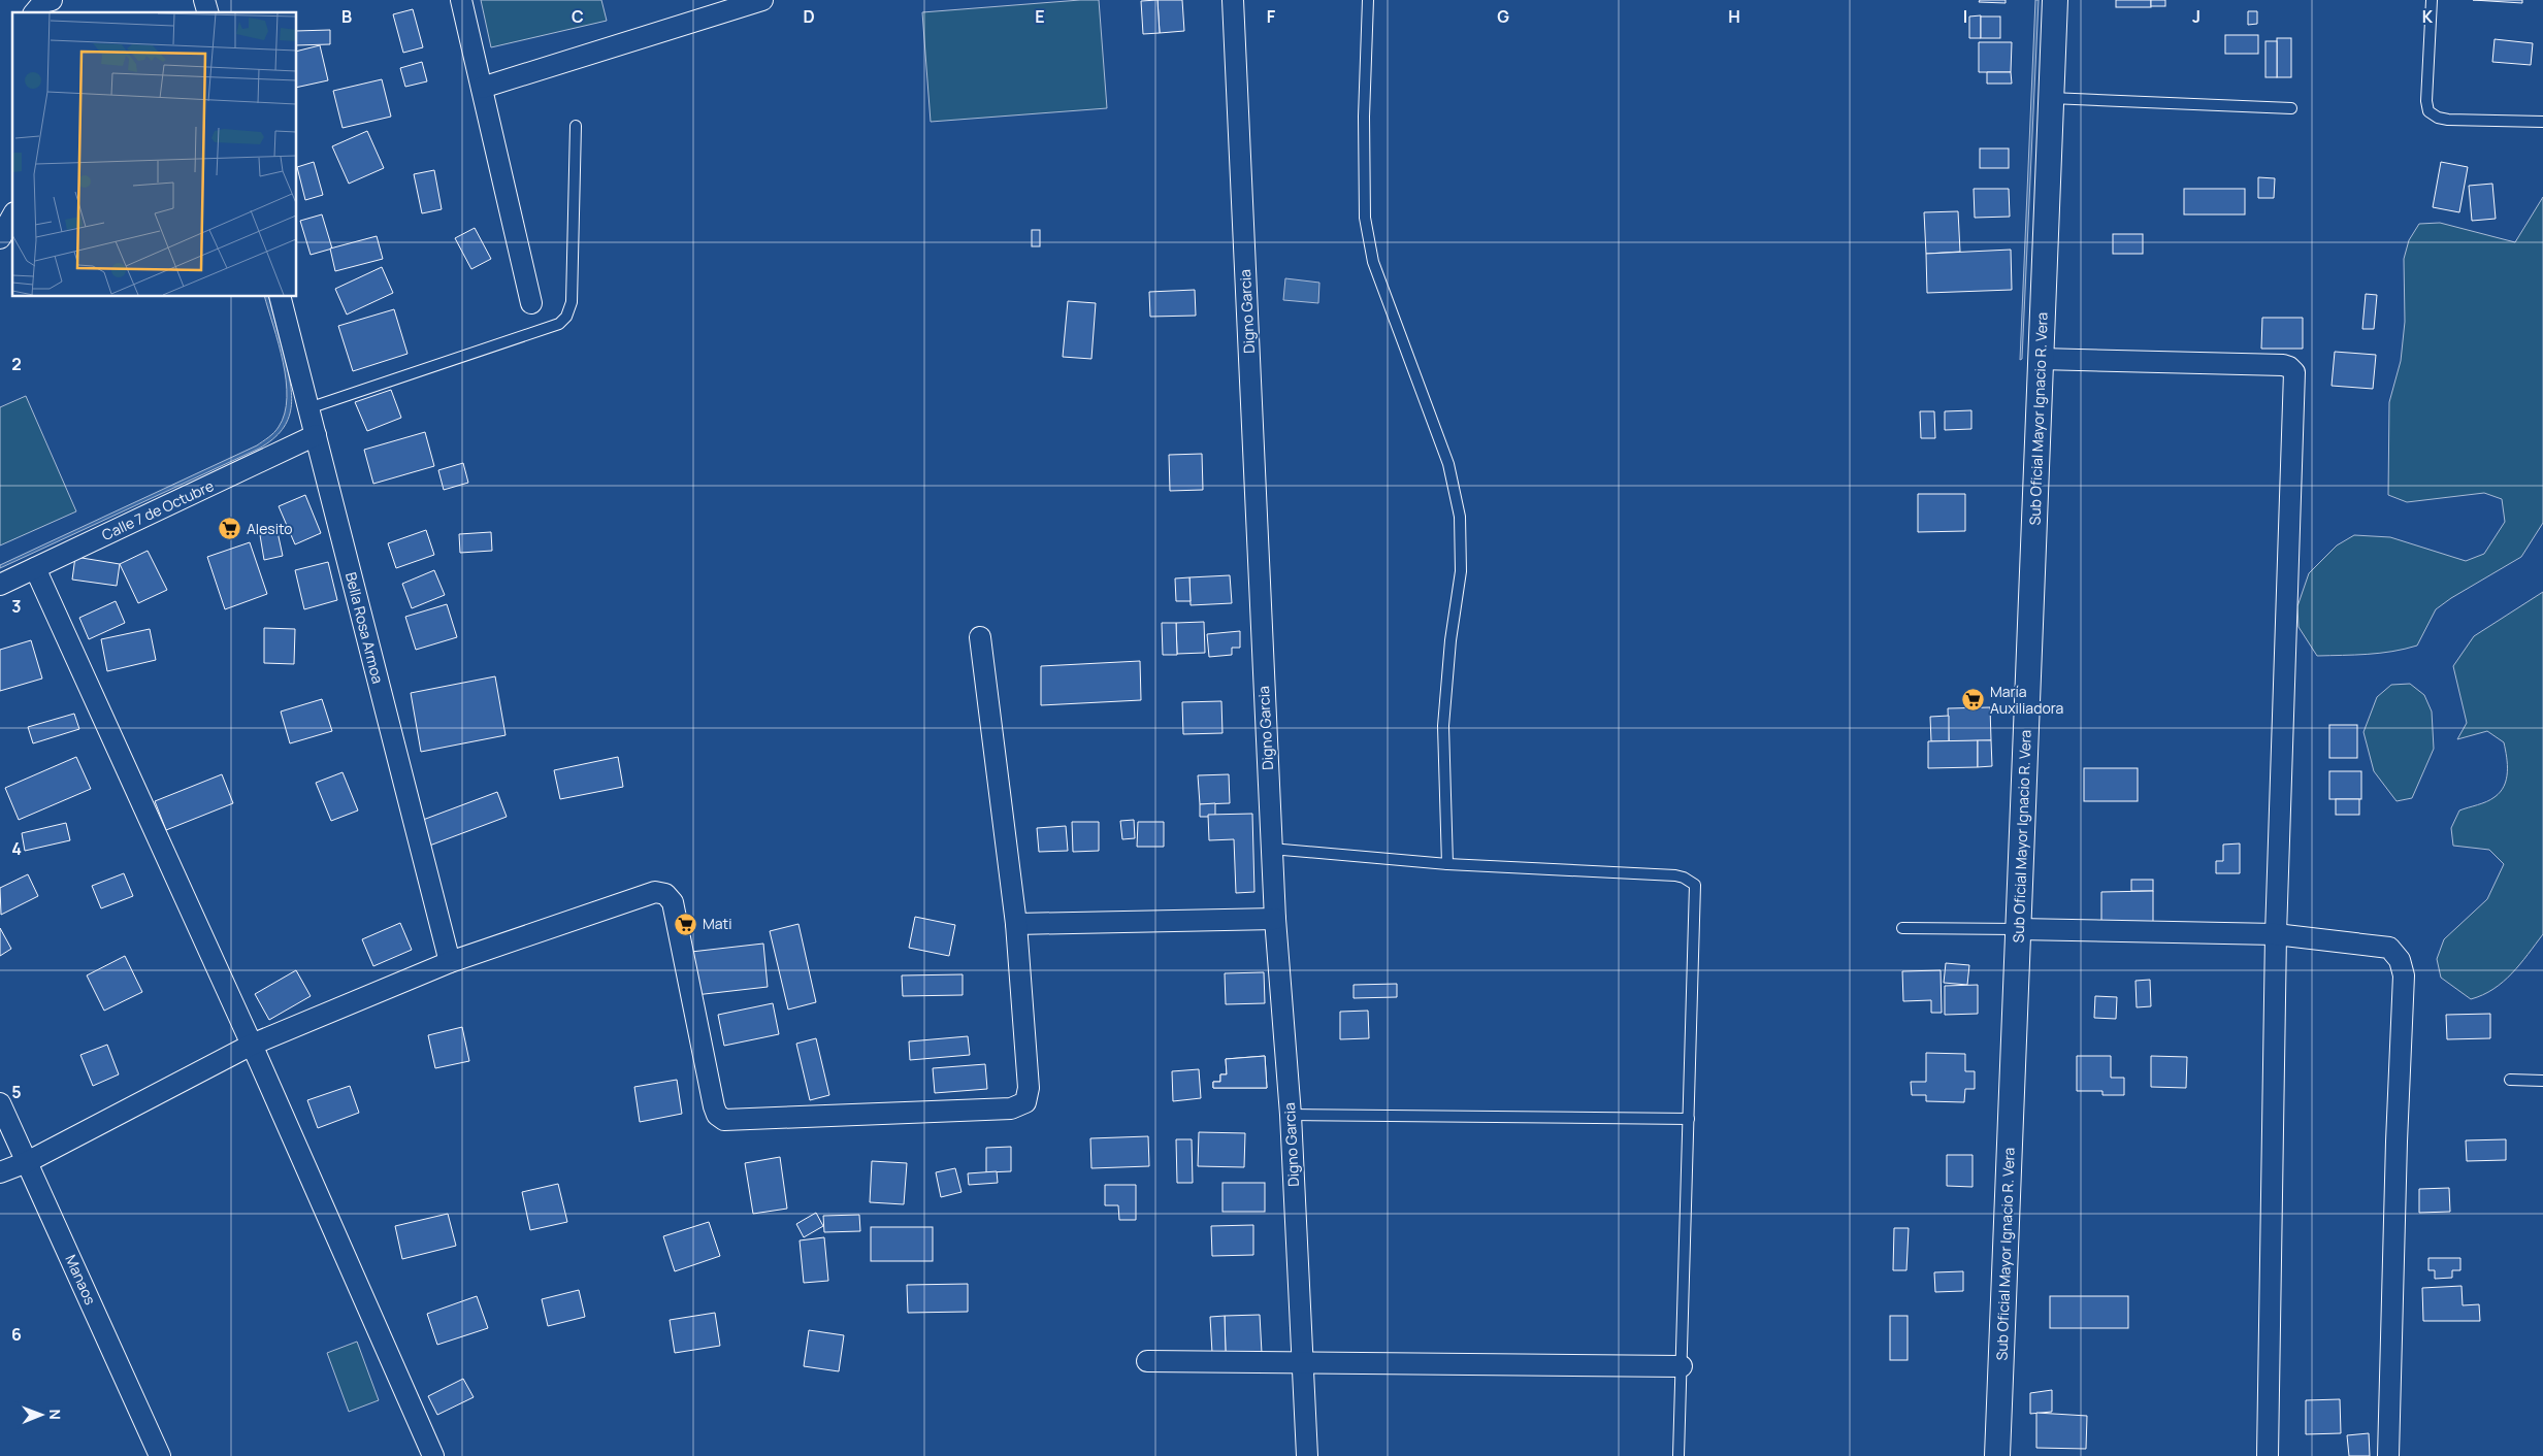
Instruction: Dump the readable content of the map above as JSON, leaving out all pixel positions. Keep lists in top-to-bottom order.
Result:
{
  "streets": {
    "street": [
      "Digno Garcia",
      "Sub Oficial Mayor Ignacio R. Vera",
      "Calle 7 de Octubre",
      "Bella Rosa Armoa",
      "Manaos"
    ]
  },
  "crossings": [
    ["Calle 7 de Octubre", "Bella Rosa Armoa"]
  ],
  "places": {
    "supermarket": ["Alesito", "María Auxiliadora", "Mati"]
  },
  "north": "right",
  "grid": {
    "columns": [
      "B",
      "C",
      "D",
      "E",
      "F",
      "G",
      "H",
      "I",
      "J",
      "K"
    ],
    "rows": [
      "2",
      "3",
      "4",
      "5",
      "6"
    ]
  }
}
